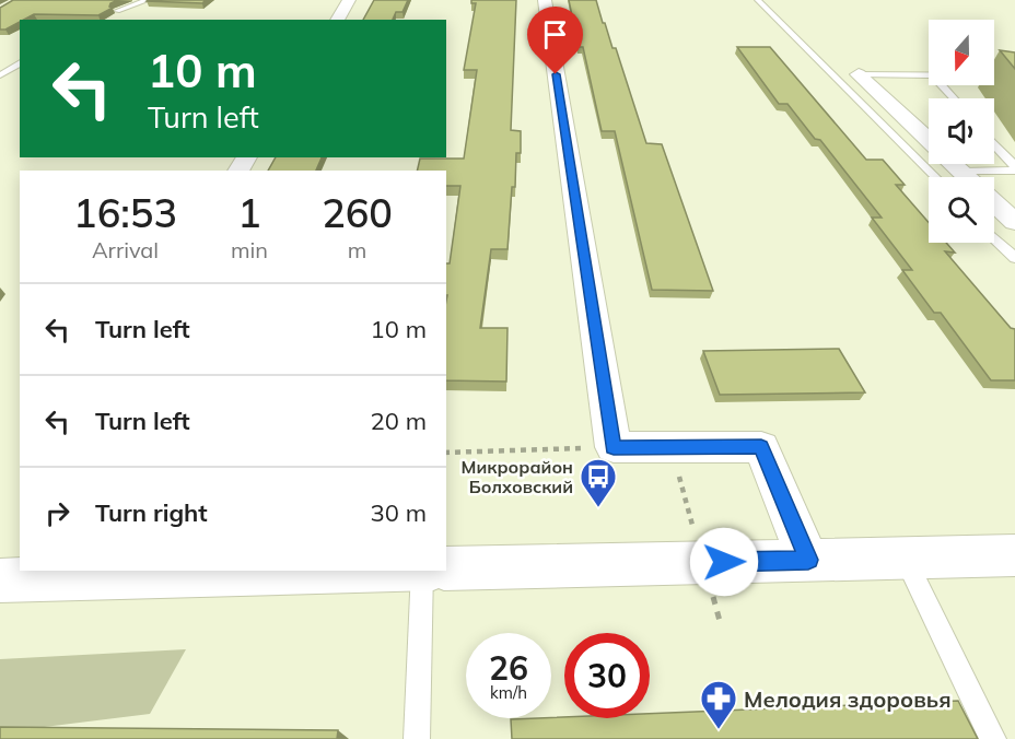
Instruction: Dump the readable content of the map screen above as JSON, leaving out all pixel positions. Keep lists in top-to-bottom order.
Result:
{
  "places": {
    "bus stop": ["Микрорайон Болховский"],
    "pharmacy": ["Мелодия здоровья"]
  },
  "north": "bottom",
  "page": {
    "turn": ["10 m", "Turn left"],
    "eta": [
      "16:53",
      "Arrival",
      "1",
      "min",
      "260",
      "m"
    ],
    "list": [
      {
        "name": "Turn left",
        "value": "10 m"
      },
      {
        "name": "Turn left",
        "value": "20 m"
      },
      {
        "name": "Turn right",
        "value": "30 m"
      }
    ],
    "speed": "26 km/h",
    "limit": "30"
  }
}
